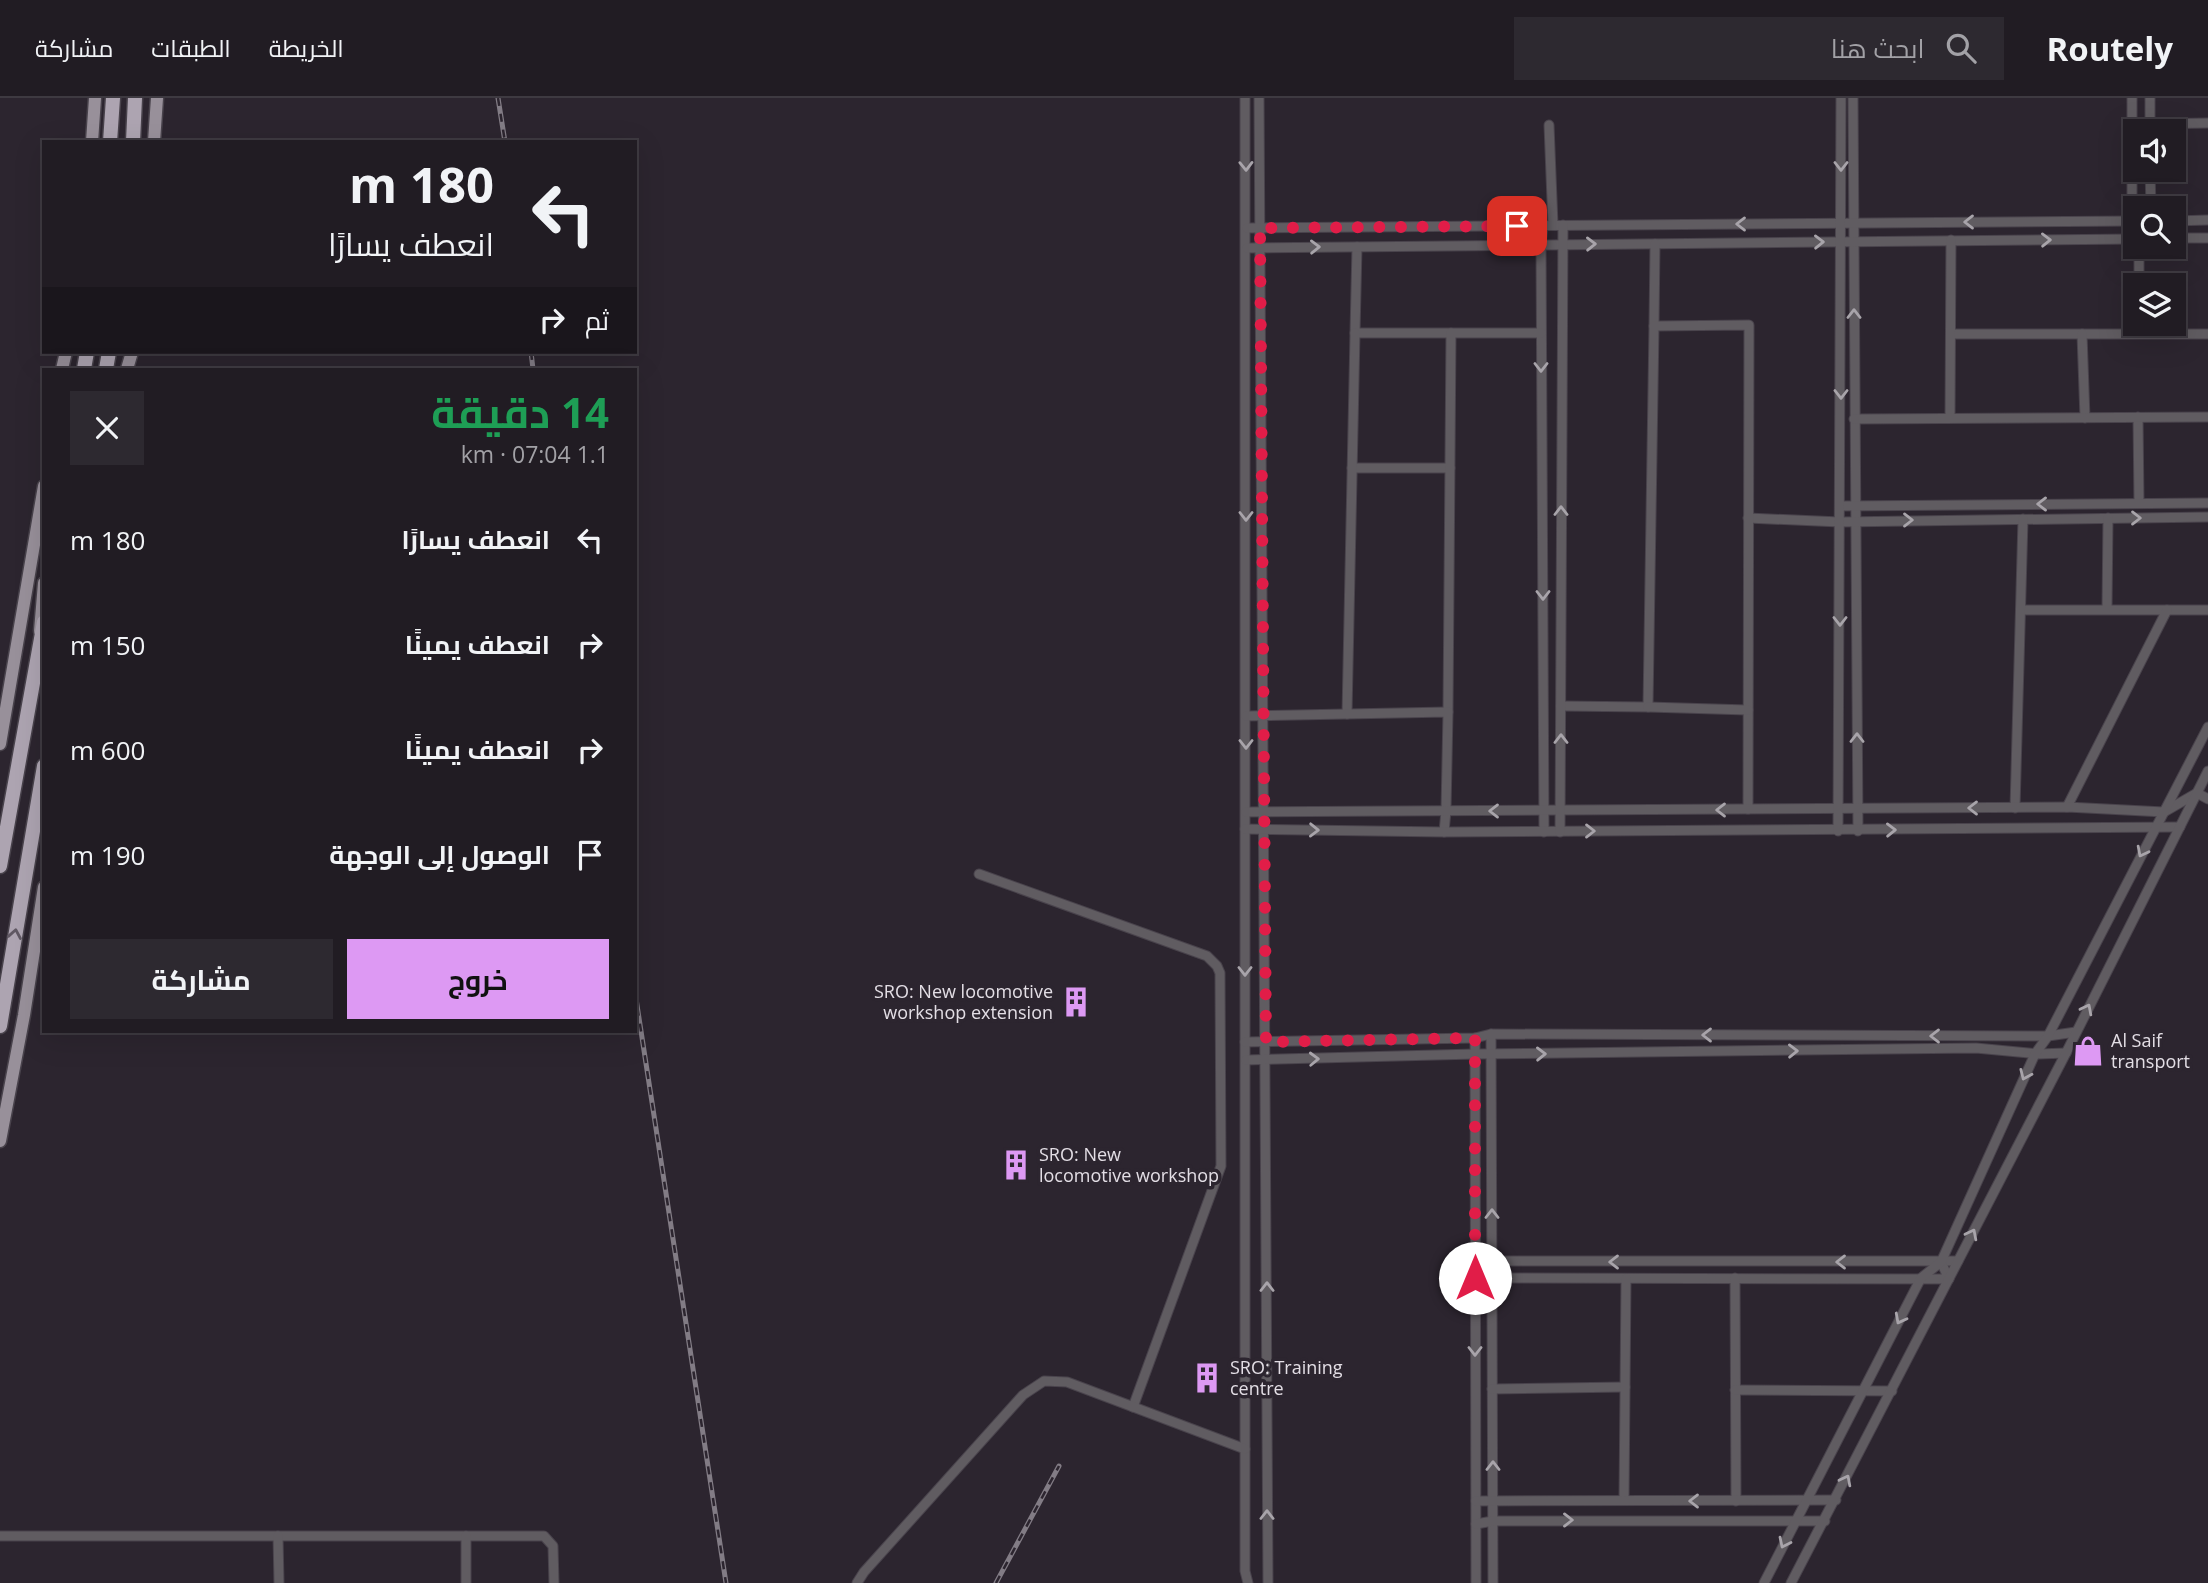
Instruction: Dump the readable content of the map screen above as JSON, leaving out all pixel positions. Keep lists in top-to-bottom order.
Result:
{
  "places": {
    "building": ["SRO: New locomotive workshop extension", "SRO: New locomotive workshop", "SRO: Training centre"],
    "shop": ["Al Saif transport"]
  },
  "page": {
    "header": "Routely",
    "search": "ابحث هنا",
    "nav": ["الخريطة", "الطبقات", "مشاركة"],
    "turn": ["180 m", "انعطف يسارًا"],
    "then": "ثم",
    "heading": ["14 دقيقة", "1.1 km · 07:04"],
    "list": [
      {
        "name": "انعطف يسارًا",
        "value": "180 m"
      },
      {
        "name": "انعطف يمينًا",
        "value": "150 m"
      },
      {
        "name": "انعطف يمينًا",
        "value": "600 m"
      },
      {
        "name": "الوصول إلى الوجهة",
        "value": "190 m"
      }
    ],
    "buttons": ["خروج", "مشاركة"]
  }
}
